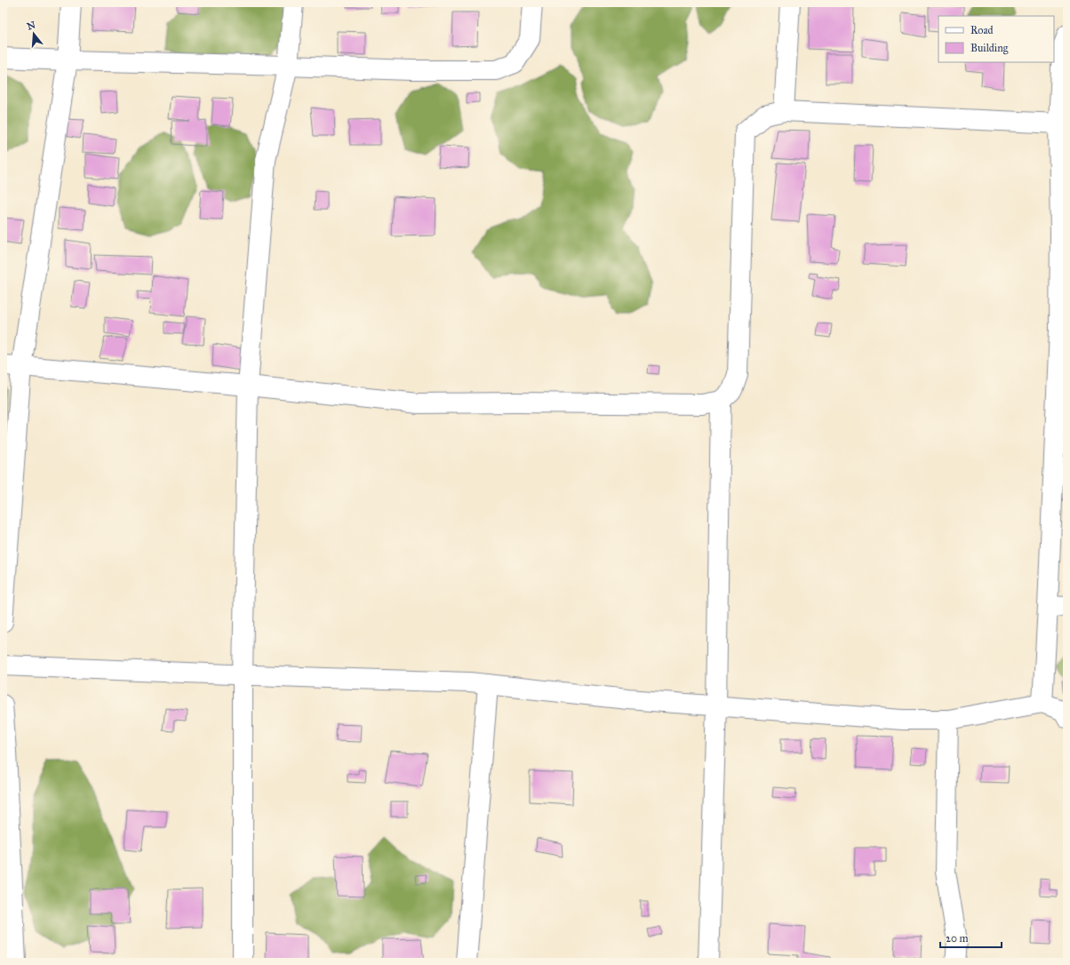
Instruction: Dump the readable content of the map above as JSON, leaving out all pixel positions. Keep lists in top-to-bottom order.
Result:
{
  "legend": ["Road", "Building"],
  "scale_bar": "20 m",
  "north": "top"
}
